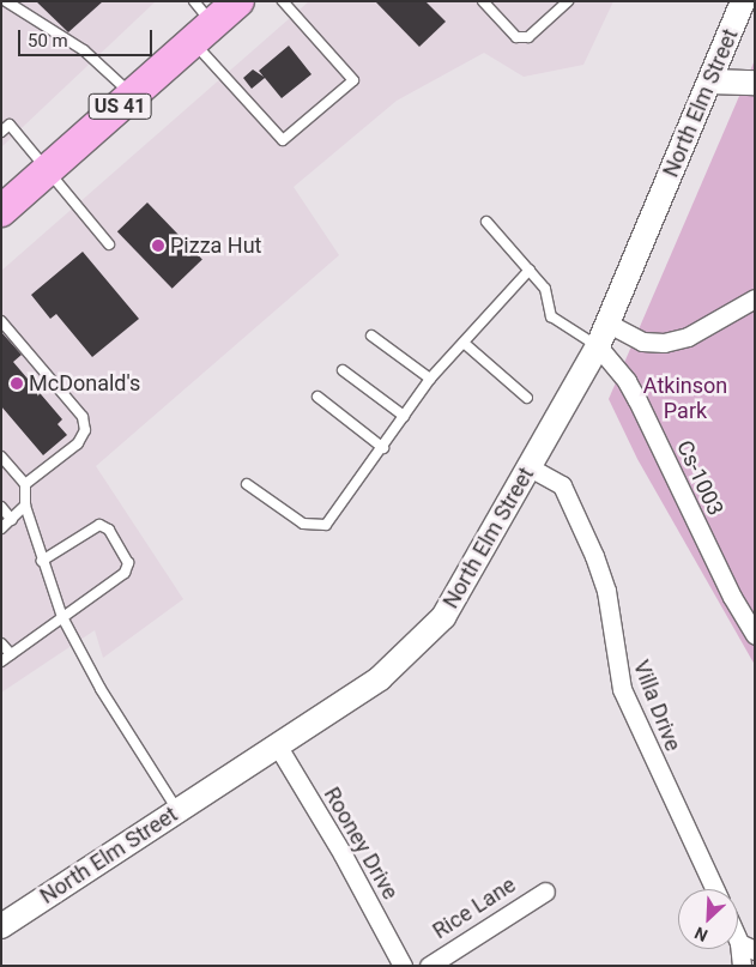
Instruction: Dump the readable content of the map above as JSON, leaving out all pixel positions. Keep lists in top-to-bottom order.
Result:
{
  "streets": {
    "highway": ["US 41"],
    "street": [
      "North Elm Street",
      "Cs-1003",
      "Villa Drive",
      "Rooney Drive",
      "Rice Lane"
    ]
  },
  "crossings": [
    ["North Elm Street", "Cs-1003"],
    ["North Elm Street", "Villa Drive"],
    ["North Elm Street", "Rooney Drive"]
  ],
  "parks": ["Atkinson Park"],
  "places": ["Pizza Hut", "McDonald's"],
  "scale_bar": "50 m",
  "north": "bottom left"
}
